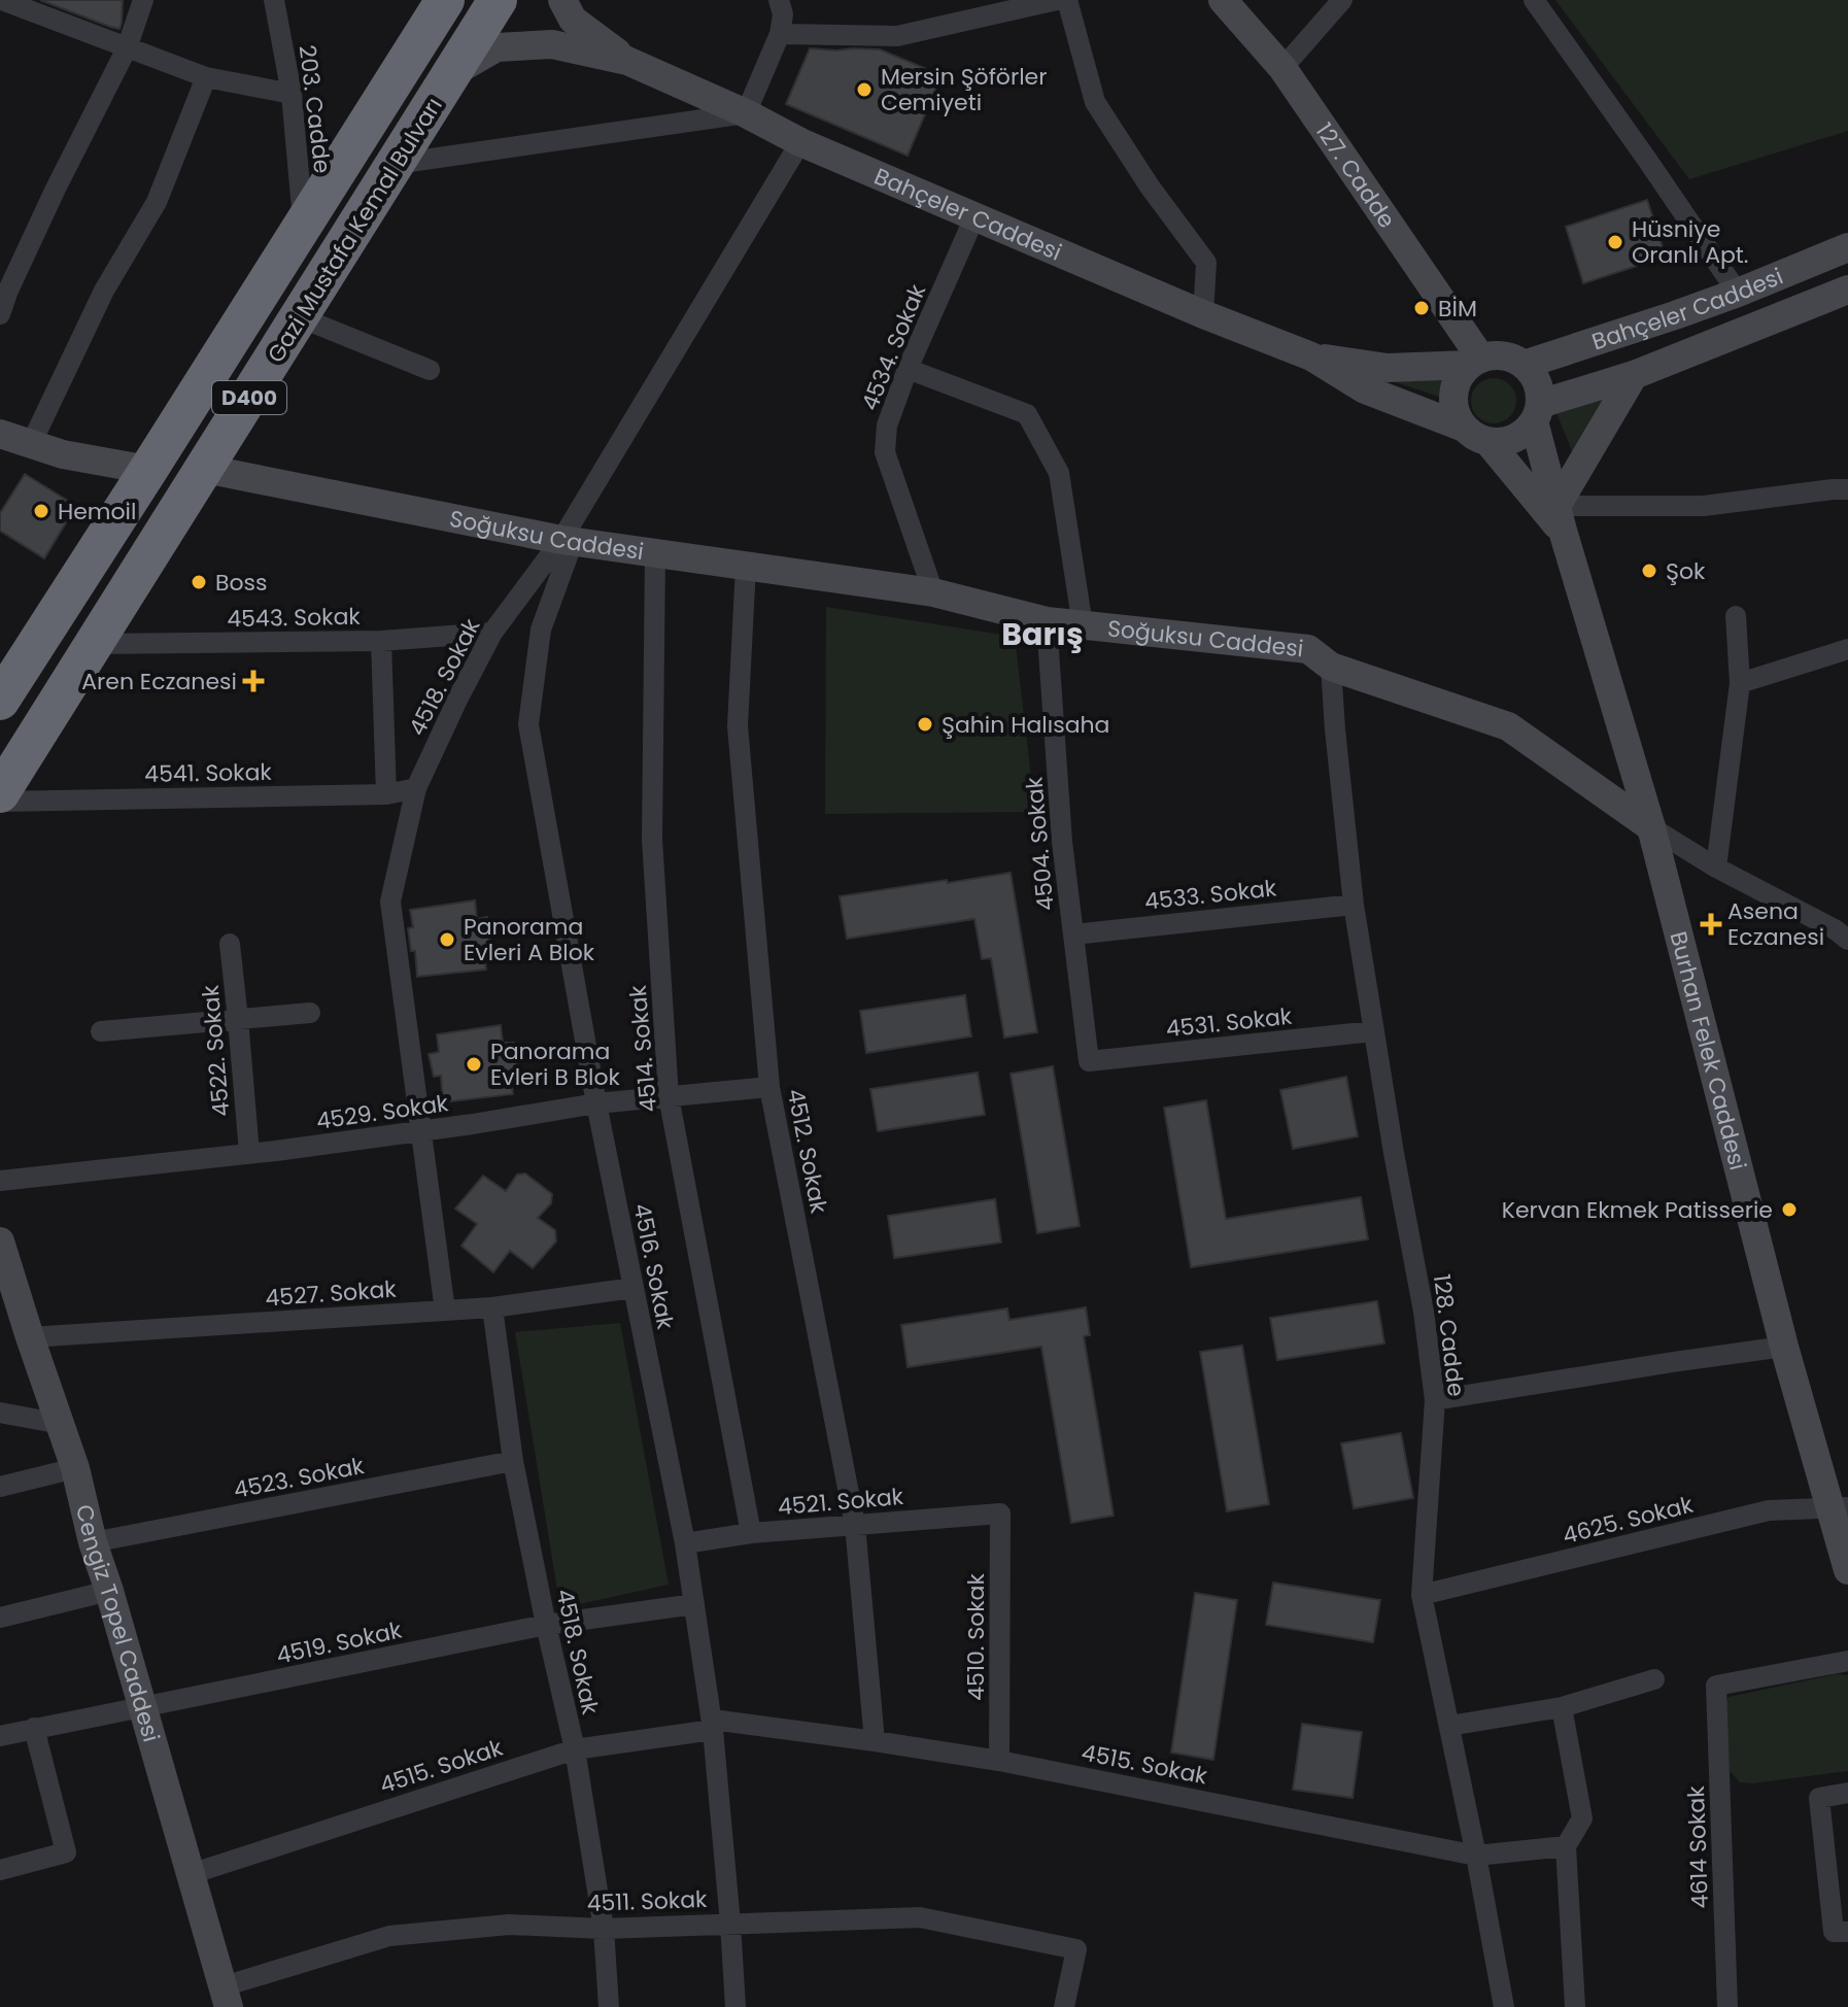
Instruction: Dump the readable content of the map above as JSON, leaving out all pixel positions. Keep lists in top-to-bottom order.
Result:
{
  "streets": {
    "highway": ["Gazi Mustafa Kemal Bulvarı", "D400"],
    "street": [
      "203. Cadde",
      "127. Cadde",
      "Bahçeler Caddesi",
      "4534. Sokak",
      "Soğuksu Caddesi",
      "4543. Sokak",
      "4518. Sokak",
      "4541. Sokak",
      "4504. Sokak",
      "4533. Sokak",
      "4531. Sokak",
      "4514. Sokak",
      "Burhan Felek Caddesi",
      "4522. Sokak",
      "4529. Sokak",
      "4512. Sokak",
      "4516. Sokak",
      "4527. Sokak",
      "128. Cadde",
      "4523. Sokak",
      "4521. Sokak",
      "4625. Sokak",
      "Cengiz Topel Caddesi",
      "4510. Sokak",
      "4519. Sokak",
      "4515. Sokak",
      "4614 Sokak",
      "4511. Sokak"
    ]
  },
  "crossings": [
    ["203. Cadde", "Gazi Mustafa Kemal Bulvarı"],
    ["127. Cadde", "Bahçeler Caddesi"],
    ["127. Cadde", "Burhan Felek Caddesi"],
    ["Bahçeler Caddesi", "4534. Sokak"],
    ["Bahçeler Caddesi", "4518. Sokak"],
    ["Bahçeler Caddesi", "Burhan Felek Caddesi"],
    ["Gazi Mustafa Kemal Bulvarı", "Soğuksu Caddesi"],
    ["Gazi Mustafa Kemal Bulvarı", "4543. Sokak"],
    ["4534. Sokak", "Soğuksu Caddesi"],
    ["Soğuksu Caddesi", "4518. Sokak"],
    ["Soğuksu Caddesi", "4504. Sokak"],
    ["Soğuksu Caddesi", "4514. Sokak"],
    ["Soğuksu Caddesi", "Burhan Felek Caddesi"],
    ["Soğuksu Caddesi", "4512. Sokak"],
    ["Soğuksu Caddesi", "4516. Sokak"],
    ["Soğuksu Caddesi", "128. Cadde"],
    ["4543. Sokak", "4518. Sokak"],
    ["4518. Sokak", "4541. Sokak"],
    ["4518. Sokak", "4529. Sokak"],
    ["4518. Sokak", "4516. Sokak"],
    ["4518. Sokak", "4527. Sokak"],
    ["4518. Sokak", "4523. Sokak"],
    ["4518. Sokak", "4519. Sokak"],
    ["4518. Sokak", "4515. Sokak"],
    ["4518. Sokak", "4511. Sokak"],
    ["4504. Sokak", "4533. Sokak"],
    ["4504. Sokak", "4531. Sokak"],
    ["4533. Sokak", "128. Cadde"],
    ["4531. Sokak", "128. Cadde"],
    ["4514. Sokak", "4529. Sokak"],
    ["4514. Sokak", "4521. Sokak"],
    ["Burhan Felek Caddesi", "4625. Sokak"],
    ["4522. Sokak", "4529. Sokak"],
    ["4529. Sokak", "4512. Sokak"],
    ["4529. Sokak", "4516. Sokak"],
    ["4512. Sokak", "4521. Sokak"],
    ["4512. Sokak", "4515. Sokak"],
    ["4516. Sokak", "4527. Sokak"],
    ["4516. Sokak", "4521. Sokak"],
    ["4516. Sokak", "4519. Sokak"],
    ["4516. Sokak", "4515. Sokak"],
    ["4516. Sokak", "4511. Sokak"],
    ["4527. Sokak", "Cengiz Topel Caddesi"],
    ["128. Cadde", "4625. Sokak"],
    ["128. Cadde", "4515. Sokak"],
    ["4523. Sokak", "Cengiz Topel Caddesi"],
    ["4521. Sokak", "4510. Sokak"],
    ["Cengiz Topel Caddesi", "4519. Sokak"],
    ["Cengiz Topel Caddesi", "4515. Sokak"],
    ["Cengiz Topel Caddesi", "4511. Sokak"],
    ["4510. Sokak", "4515. Sokak"]
  ],
  "districts": ["Barış"],
  "places": {
    "other": [
      "Mersin Şöförler Cemiyeti",
      "Hüsniye Oranlı Apt.",
      "BİM",
      "Hemoil",
      "Şok",
      "Boss",
      "Şahin Halısaha",
      "Panorama Evleri A Blok",
      "Panorama Evleri B Blok",
      "Kervan Ekmek Patisserie"
    ],
    "health": ["Aren Eczanesi", "Asena Eczanesi"]
  }
}
